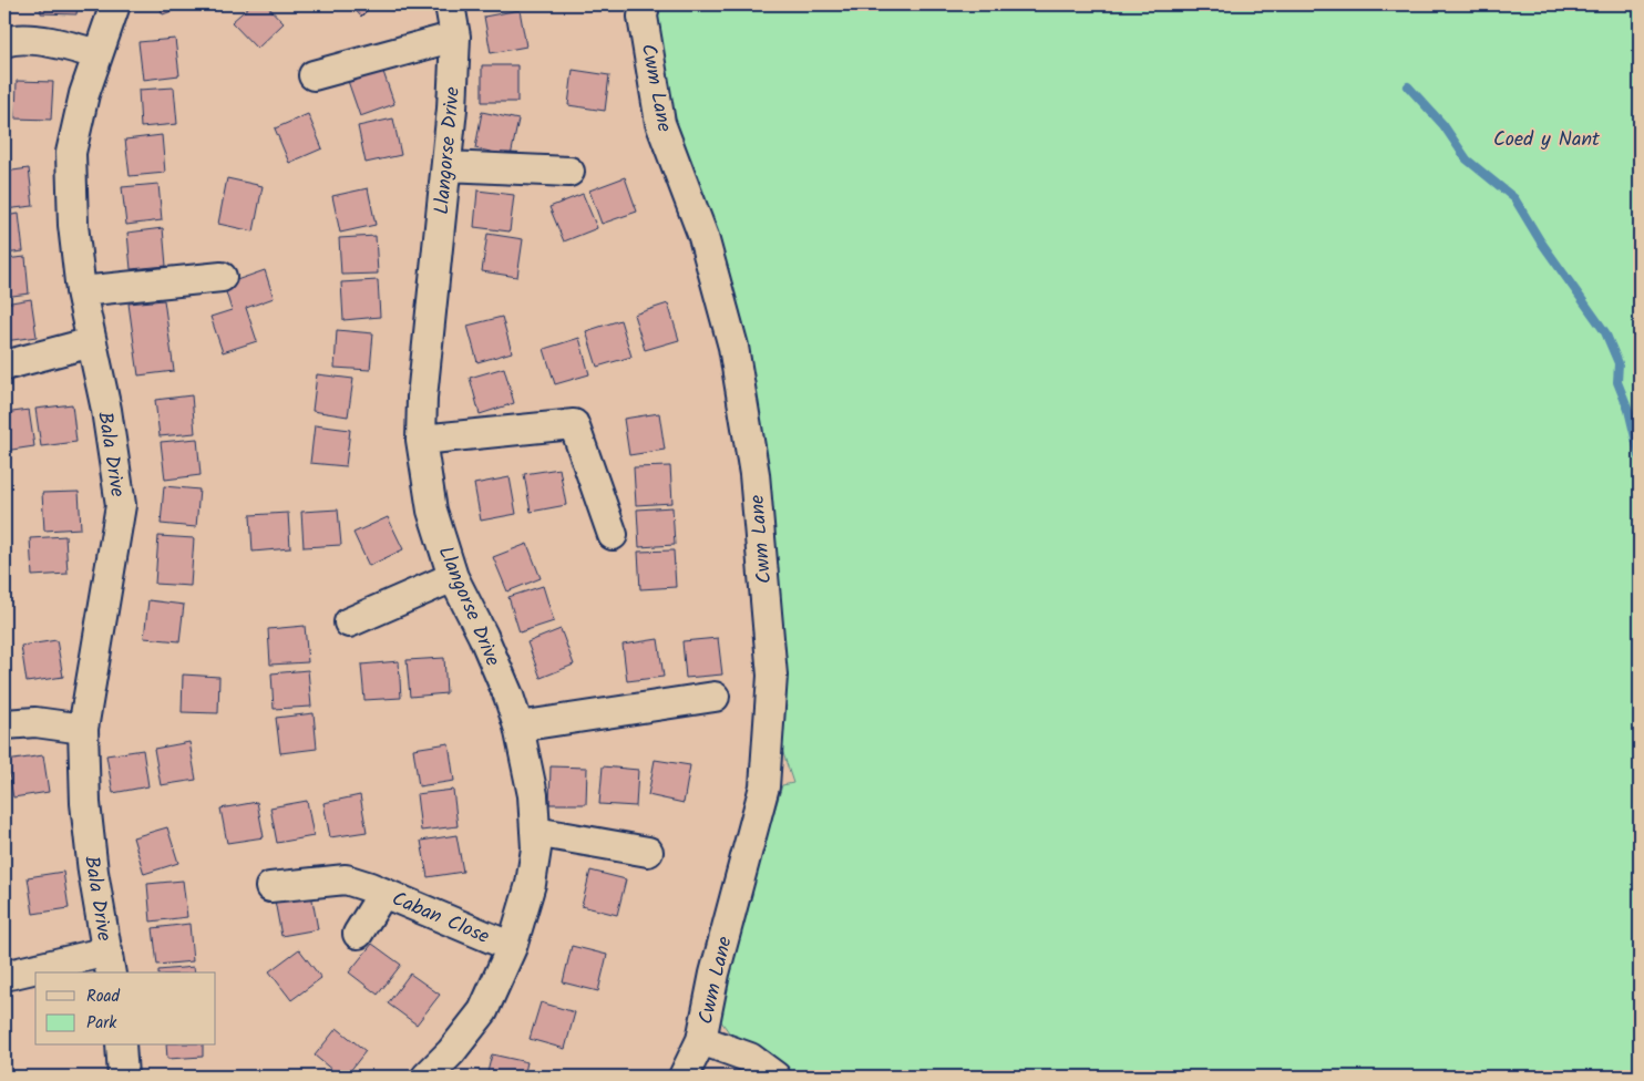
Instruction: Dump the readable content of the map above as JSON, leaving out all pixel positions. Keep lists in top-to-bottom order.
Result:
{
  "streets": {
    "street": [
      "Cwm Lane",
      "Llangorse Drive",
      "Bala Drive",
      "Caban Close"
    ]
  },
  "crossings": [
    ["Llangorse Drive", "Caban Close"]
  ],
  "parks": ["Coed y Nant"],
  "legend": ["Road", "Park"]
}
